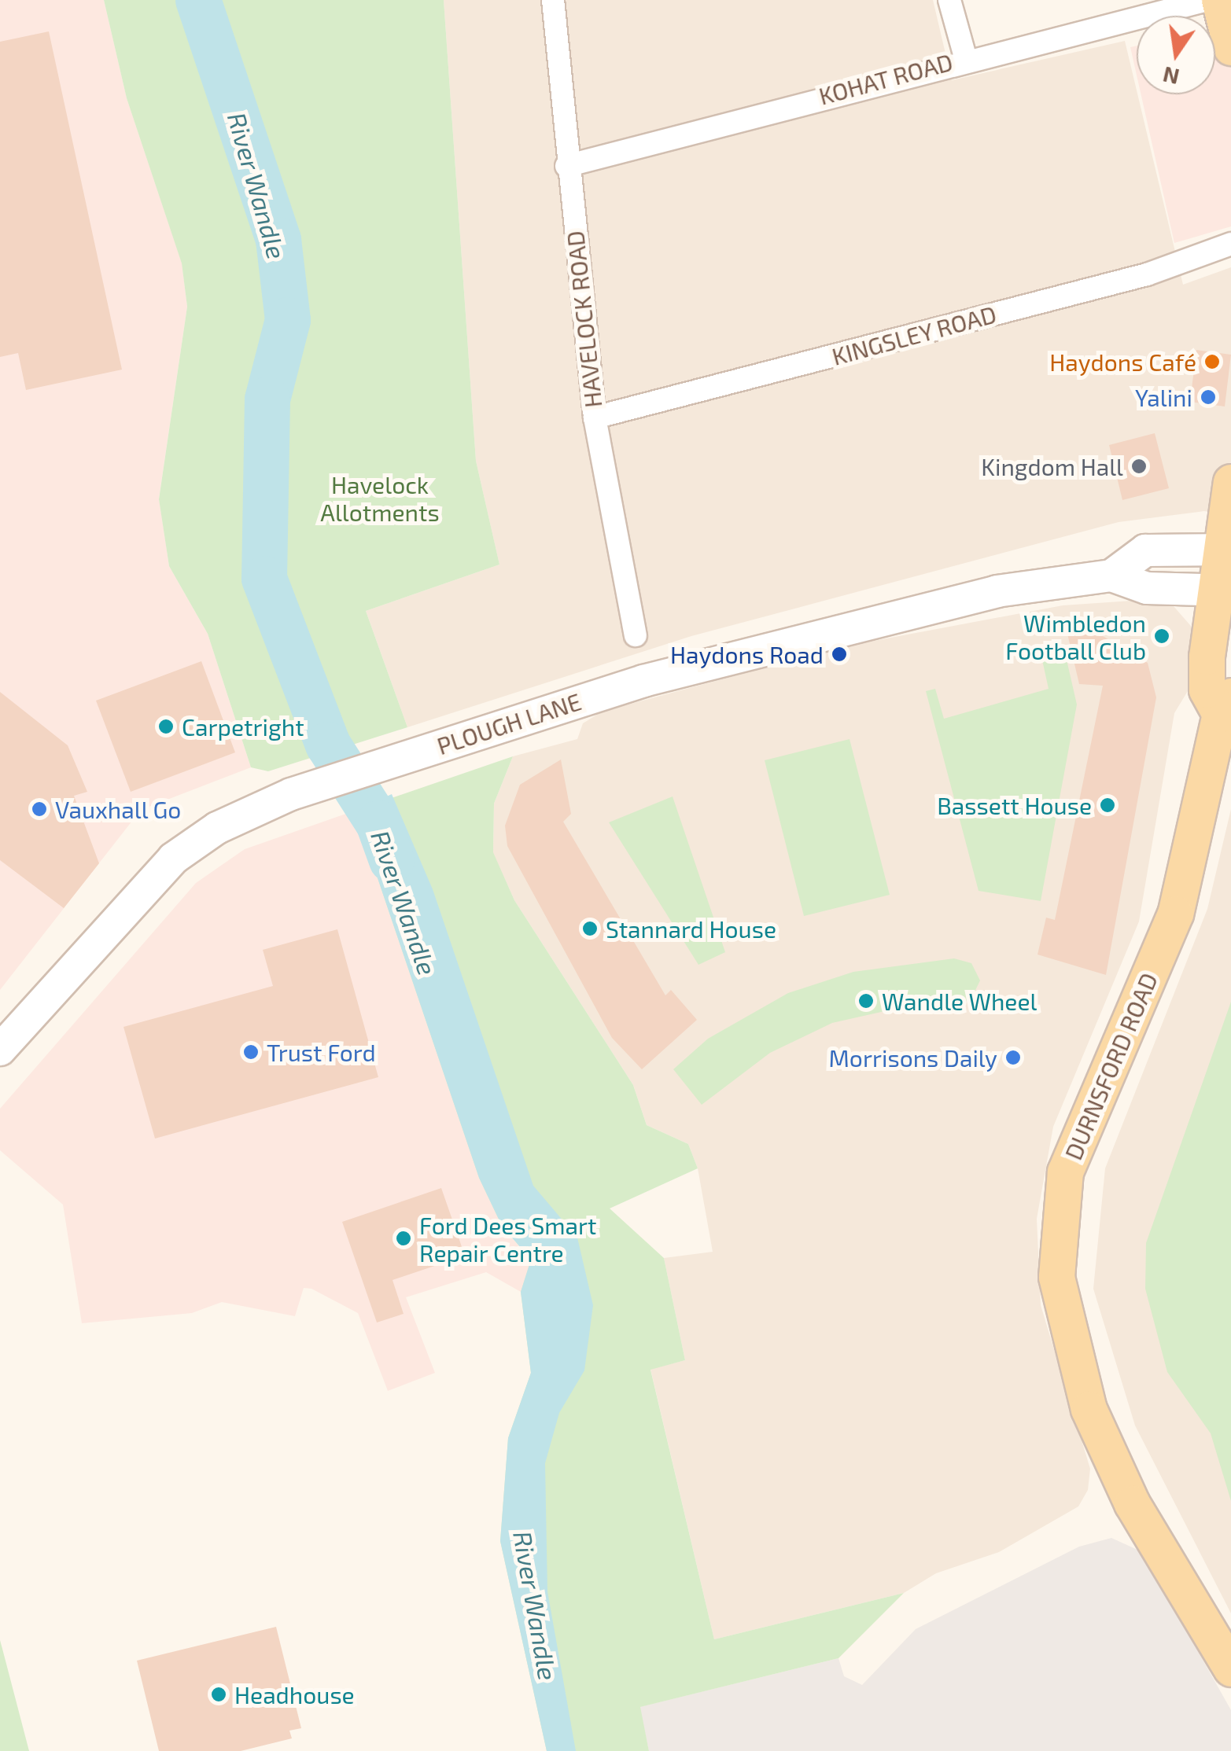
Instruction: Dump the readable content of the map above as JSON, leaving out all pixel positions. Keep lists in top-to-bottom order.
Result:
{
  "streets": {
    "main road": ["PLOUGH LANE", "DURNSFORD ROAD"],
    "street": ["KOHAT ROAD", "HAVELOCK ROAD", "KINGSLEY ROAD"]
  },
  "crossings": [
    ["KOHAT ROAD", "HAVELOCK ROAD"],
    ["HAVELOCK ROAD", "KINGSLEY ROAD"],
    ["PLOUGH LANE", "DURNSFORD ROAD"]
  ],
  "water": ["River Wandle"],
  "parks": ["Havelock Allotments"],
  "places": [
    "Haydons Café",
    "Yalini",
    "Kingdom Hall",
    "Wimbledon Football Club",
    "Haydons Road",
    "Carpetright",
    "Bassett House",
    "Vauxhall Go",
    "Stannard House",
    "Wandle Wheel",
    "Trust Ford",
    "Morrisons Daily",
    "Ford Dees Smart Repair Centre",
    "Headhouse"
  ],
  "north": "bottom"
}
